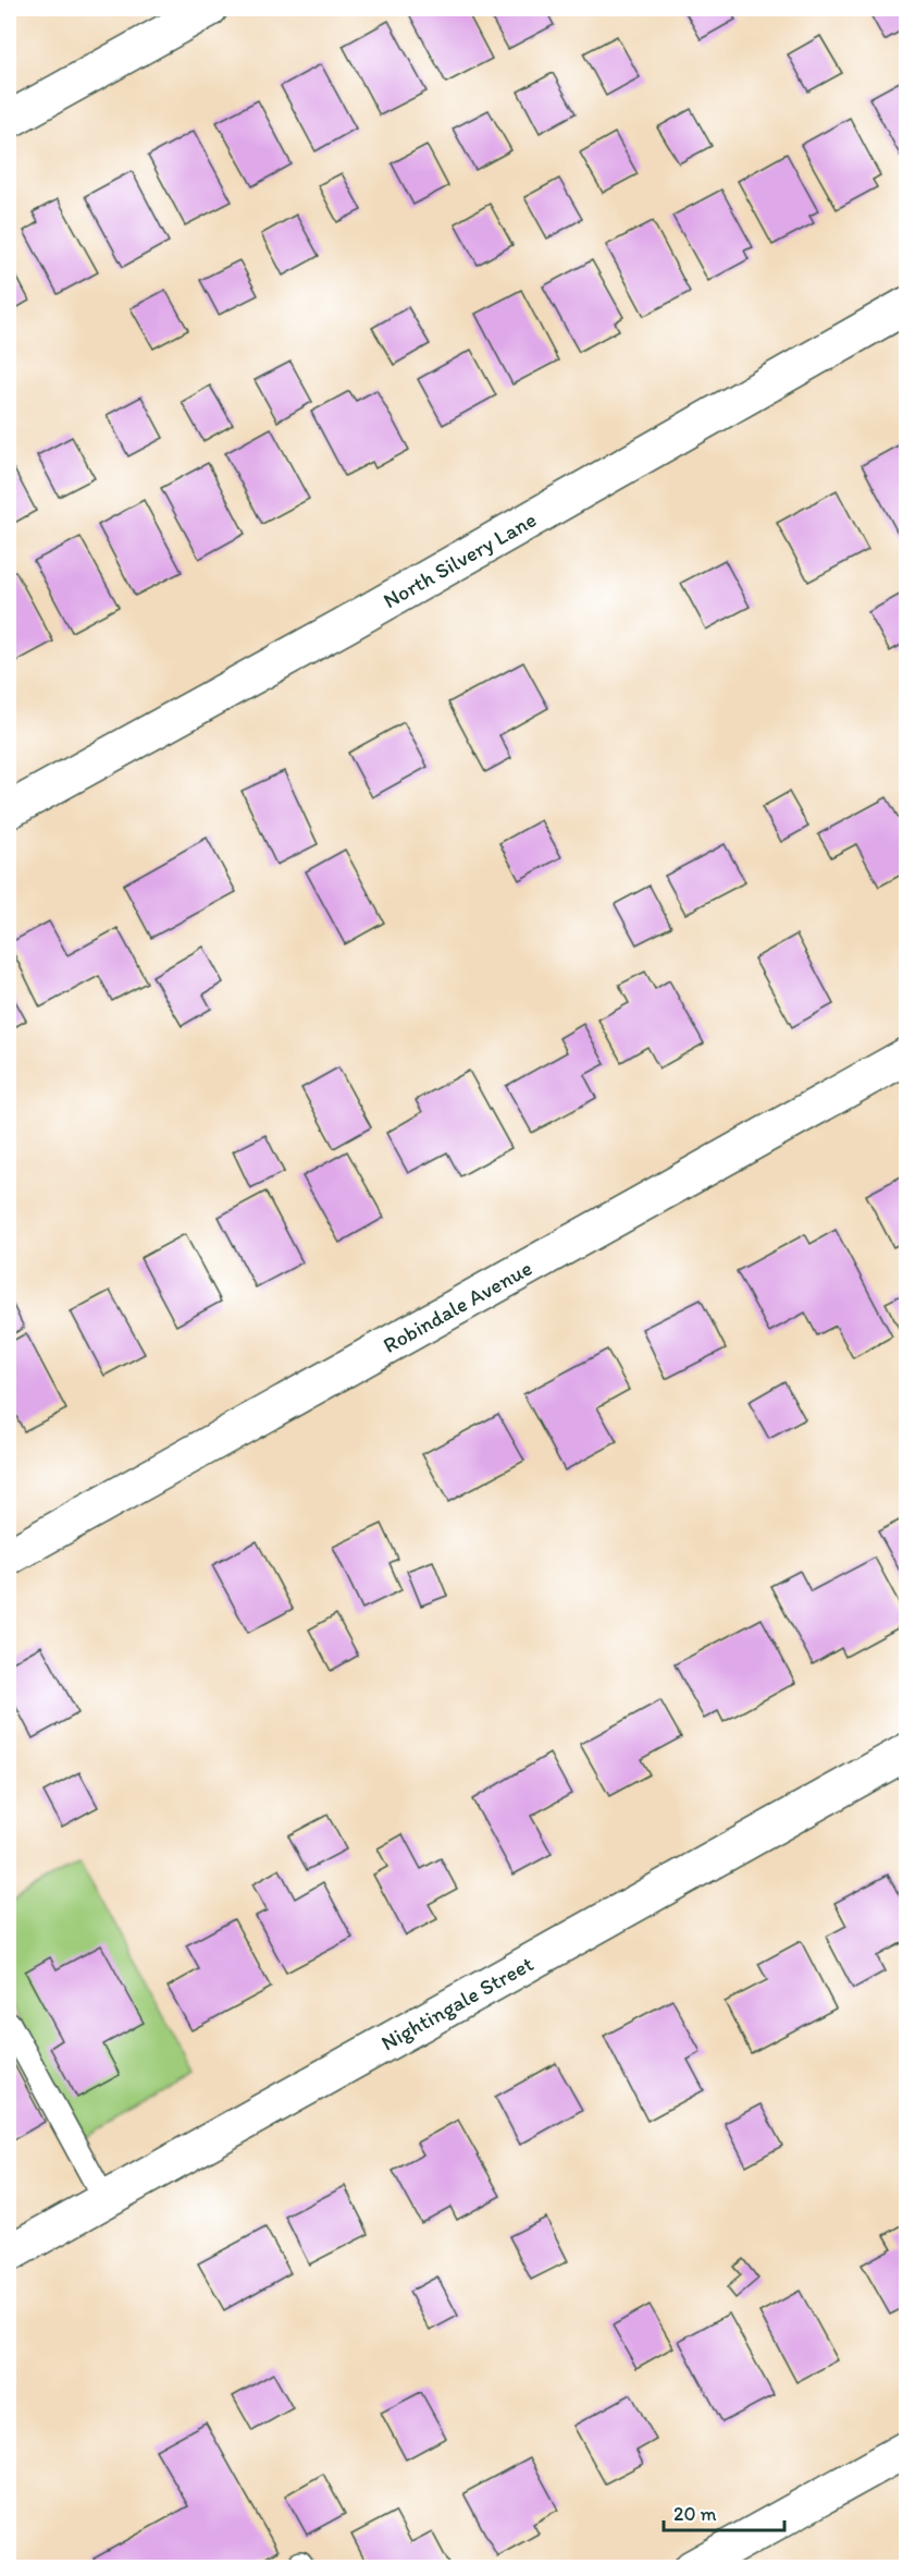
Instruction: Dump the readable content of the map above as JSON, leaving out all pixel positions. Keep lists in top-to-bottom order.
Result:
{
  "streets": {
    "street": ["North Silvery Lane", "Robindale Avenue", "Nightingale Street"]
  },
  "scale_bar": "20 m"
}
